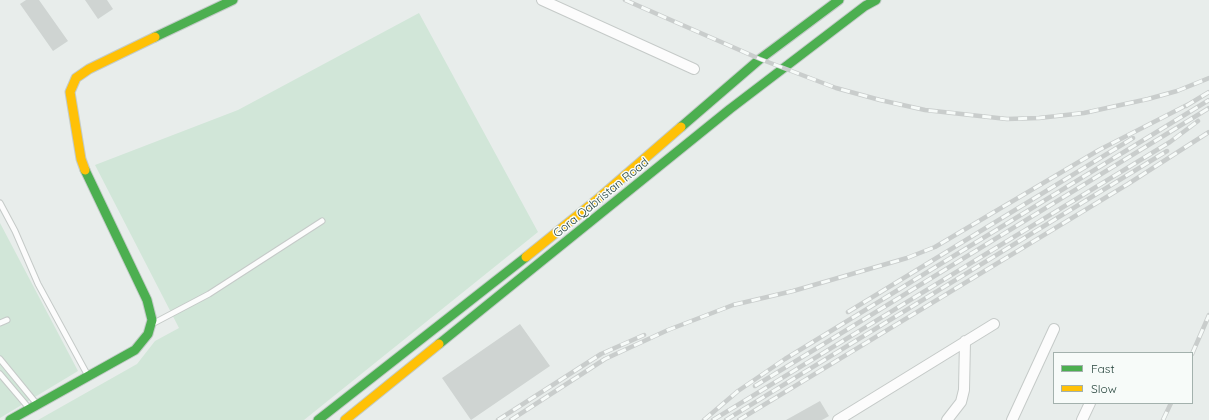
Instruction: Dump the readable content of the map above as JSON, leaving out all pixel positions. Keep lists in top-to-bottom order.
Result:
{
  "streets": {
    "main road": ["Gora Qabristan Road"]
  },
  "legend": ["Fast", "Slow"]
}
